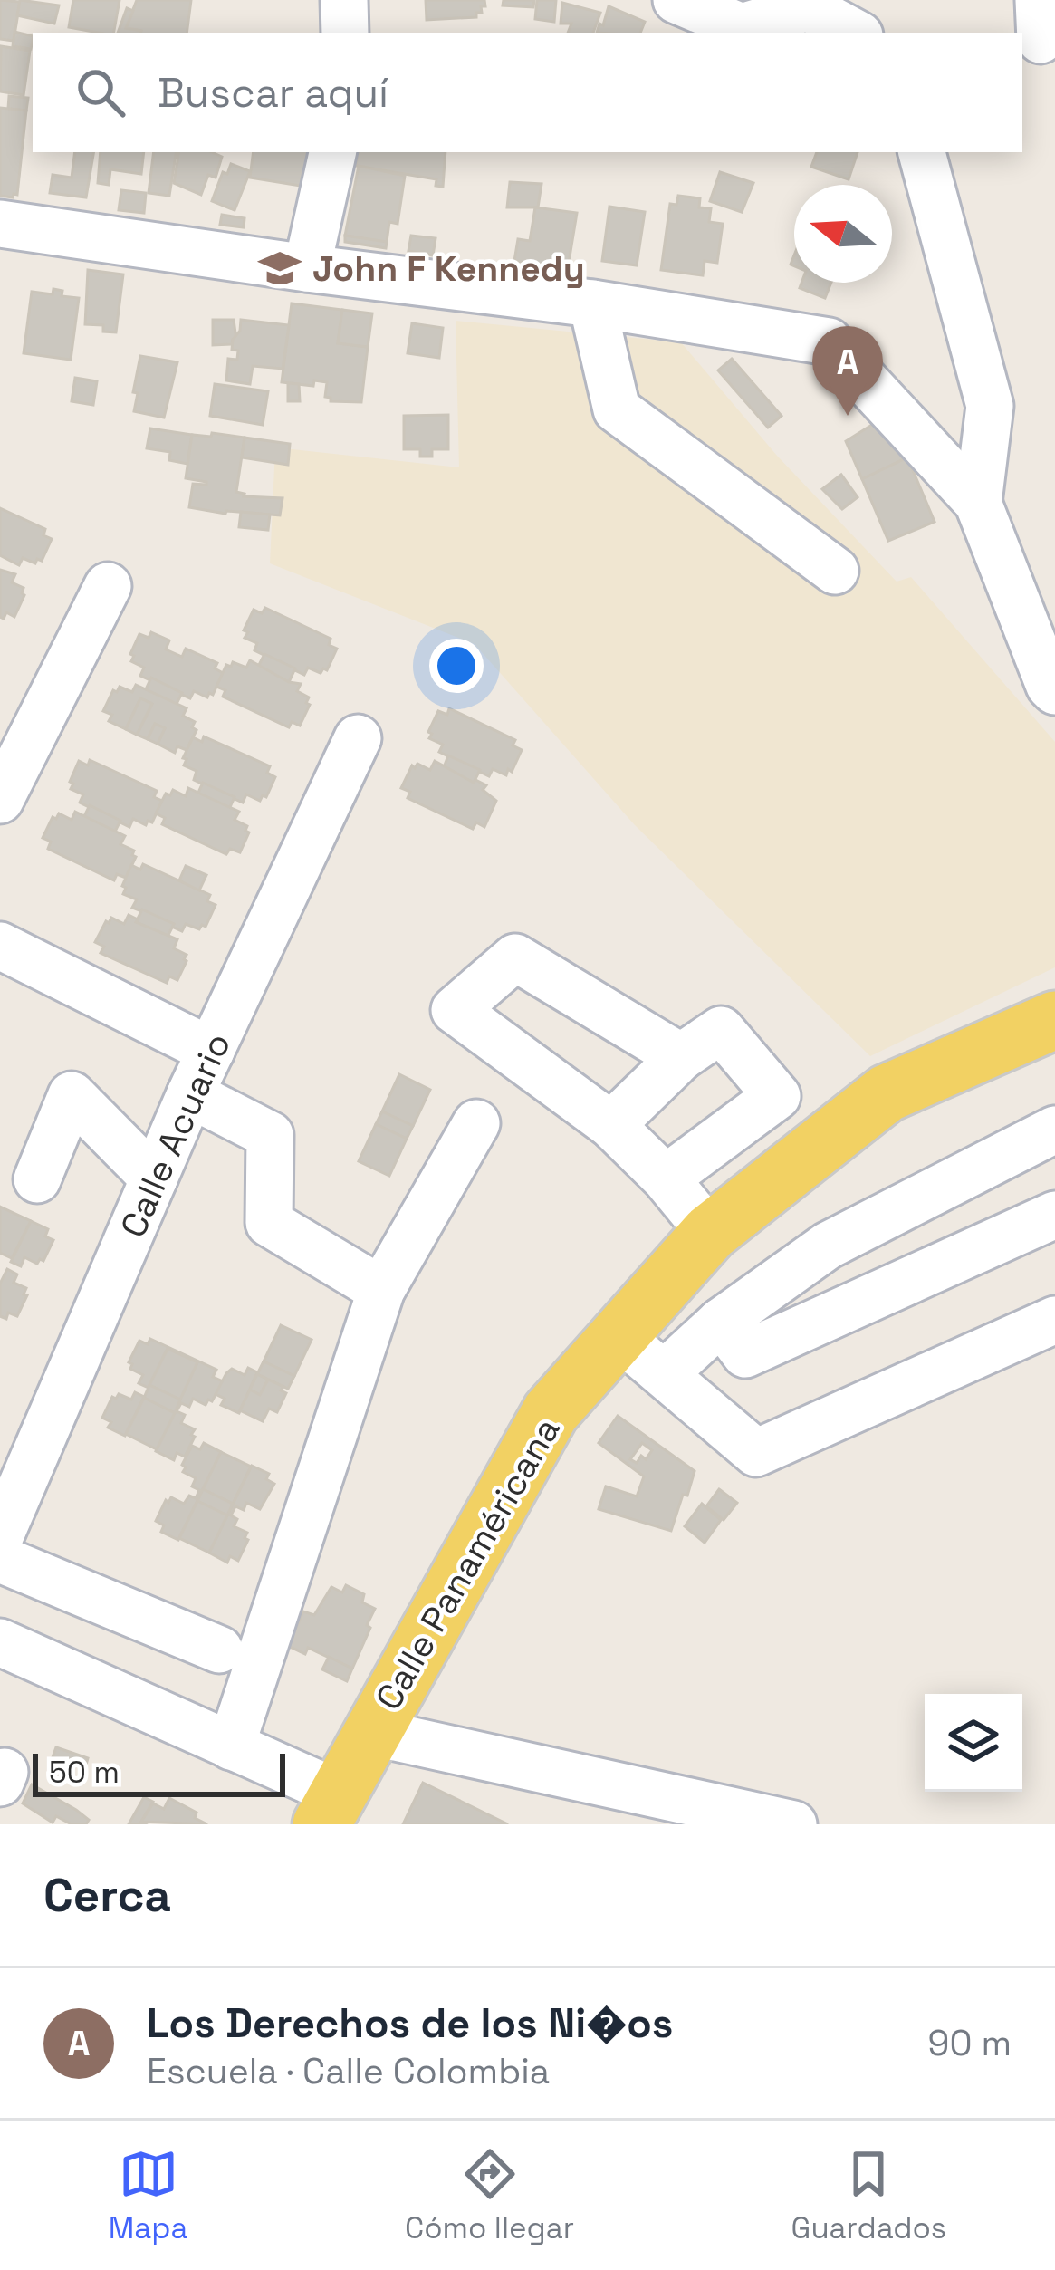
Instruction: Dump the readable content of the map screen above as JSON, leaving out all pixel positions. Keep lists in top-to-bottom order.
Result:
{
  "streets": {
    "main road": ["Calle Panaméricana"],
    "street": ["Calle Acuario"]
  },
  "places": {
    "school or university": ["John F Kennedy"]
  },
  "scale_bar": "50 m",
  "north": "left",
  "page": {
    "search": "Buscar aquí",
    "pins": "A",
    "scale": "50 m",
    "heading": "Cerca",
    "list": [
      {
        "mark": "A",
        "name": "Los Derechos de los Ni�os",
        "note": "Escuela · Calle Colombia",
        "value": "90 m"
      }
    ],
    "nav": ["Mapa", "Cómo llegar", "Guardados"]
  }
}
